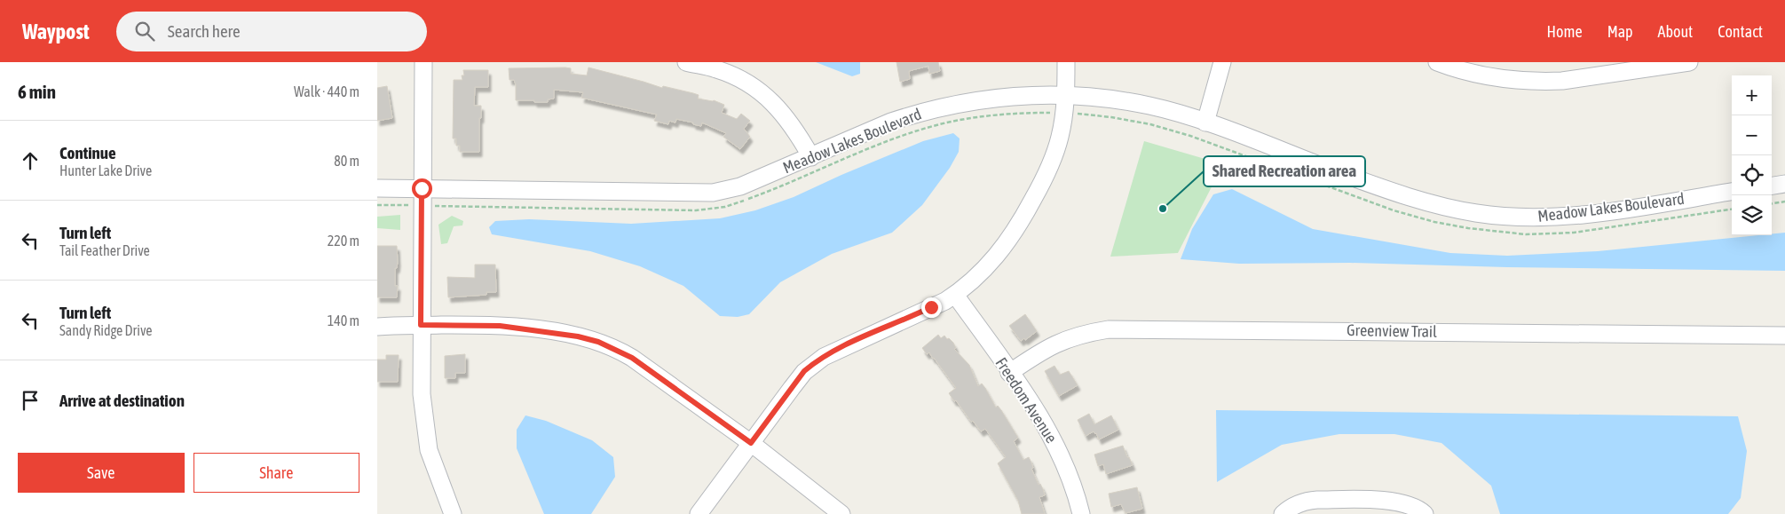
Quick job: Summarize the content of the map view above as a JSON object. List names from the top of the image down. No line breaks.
{"streets":{"street":["Meadow Lakes Boulevard","Greenview Trail","Freedom Avenue"]},"crossings":[["Greenview Trail","Freedom Avenue"]],"places":["Shared Recreation area"],"page":{"header":"Waypost","search":"Search here","nav":["Home","Map","About","Contact"],"heading":["6 min","Walk · 440 m"],"map_buttons":["+","−"],"list":[["Continue","Hunter Lake Drive","80 m"],["Turn left","Tail Feather Drive","220 m"],["Turn left","Sandy Ridge Drive","140 m"],"Arrive at destination"],"buttons":["Save","Share"]}}
